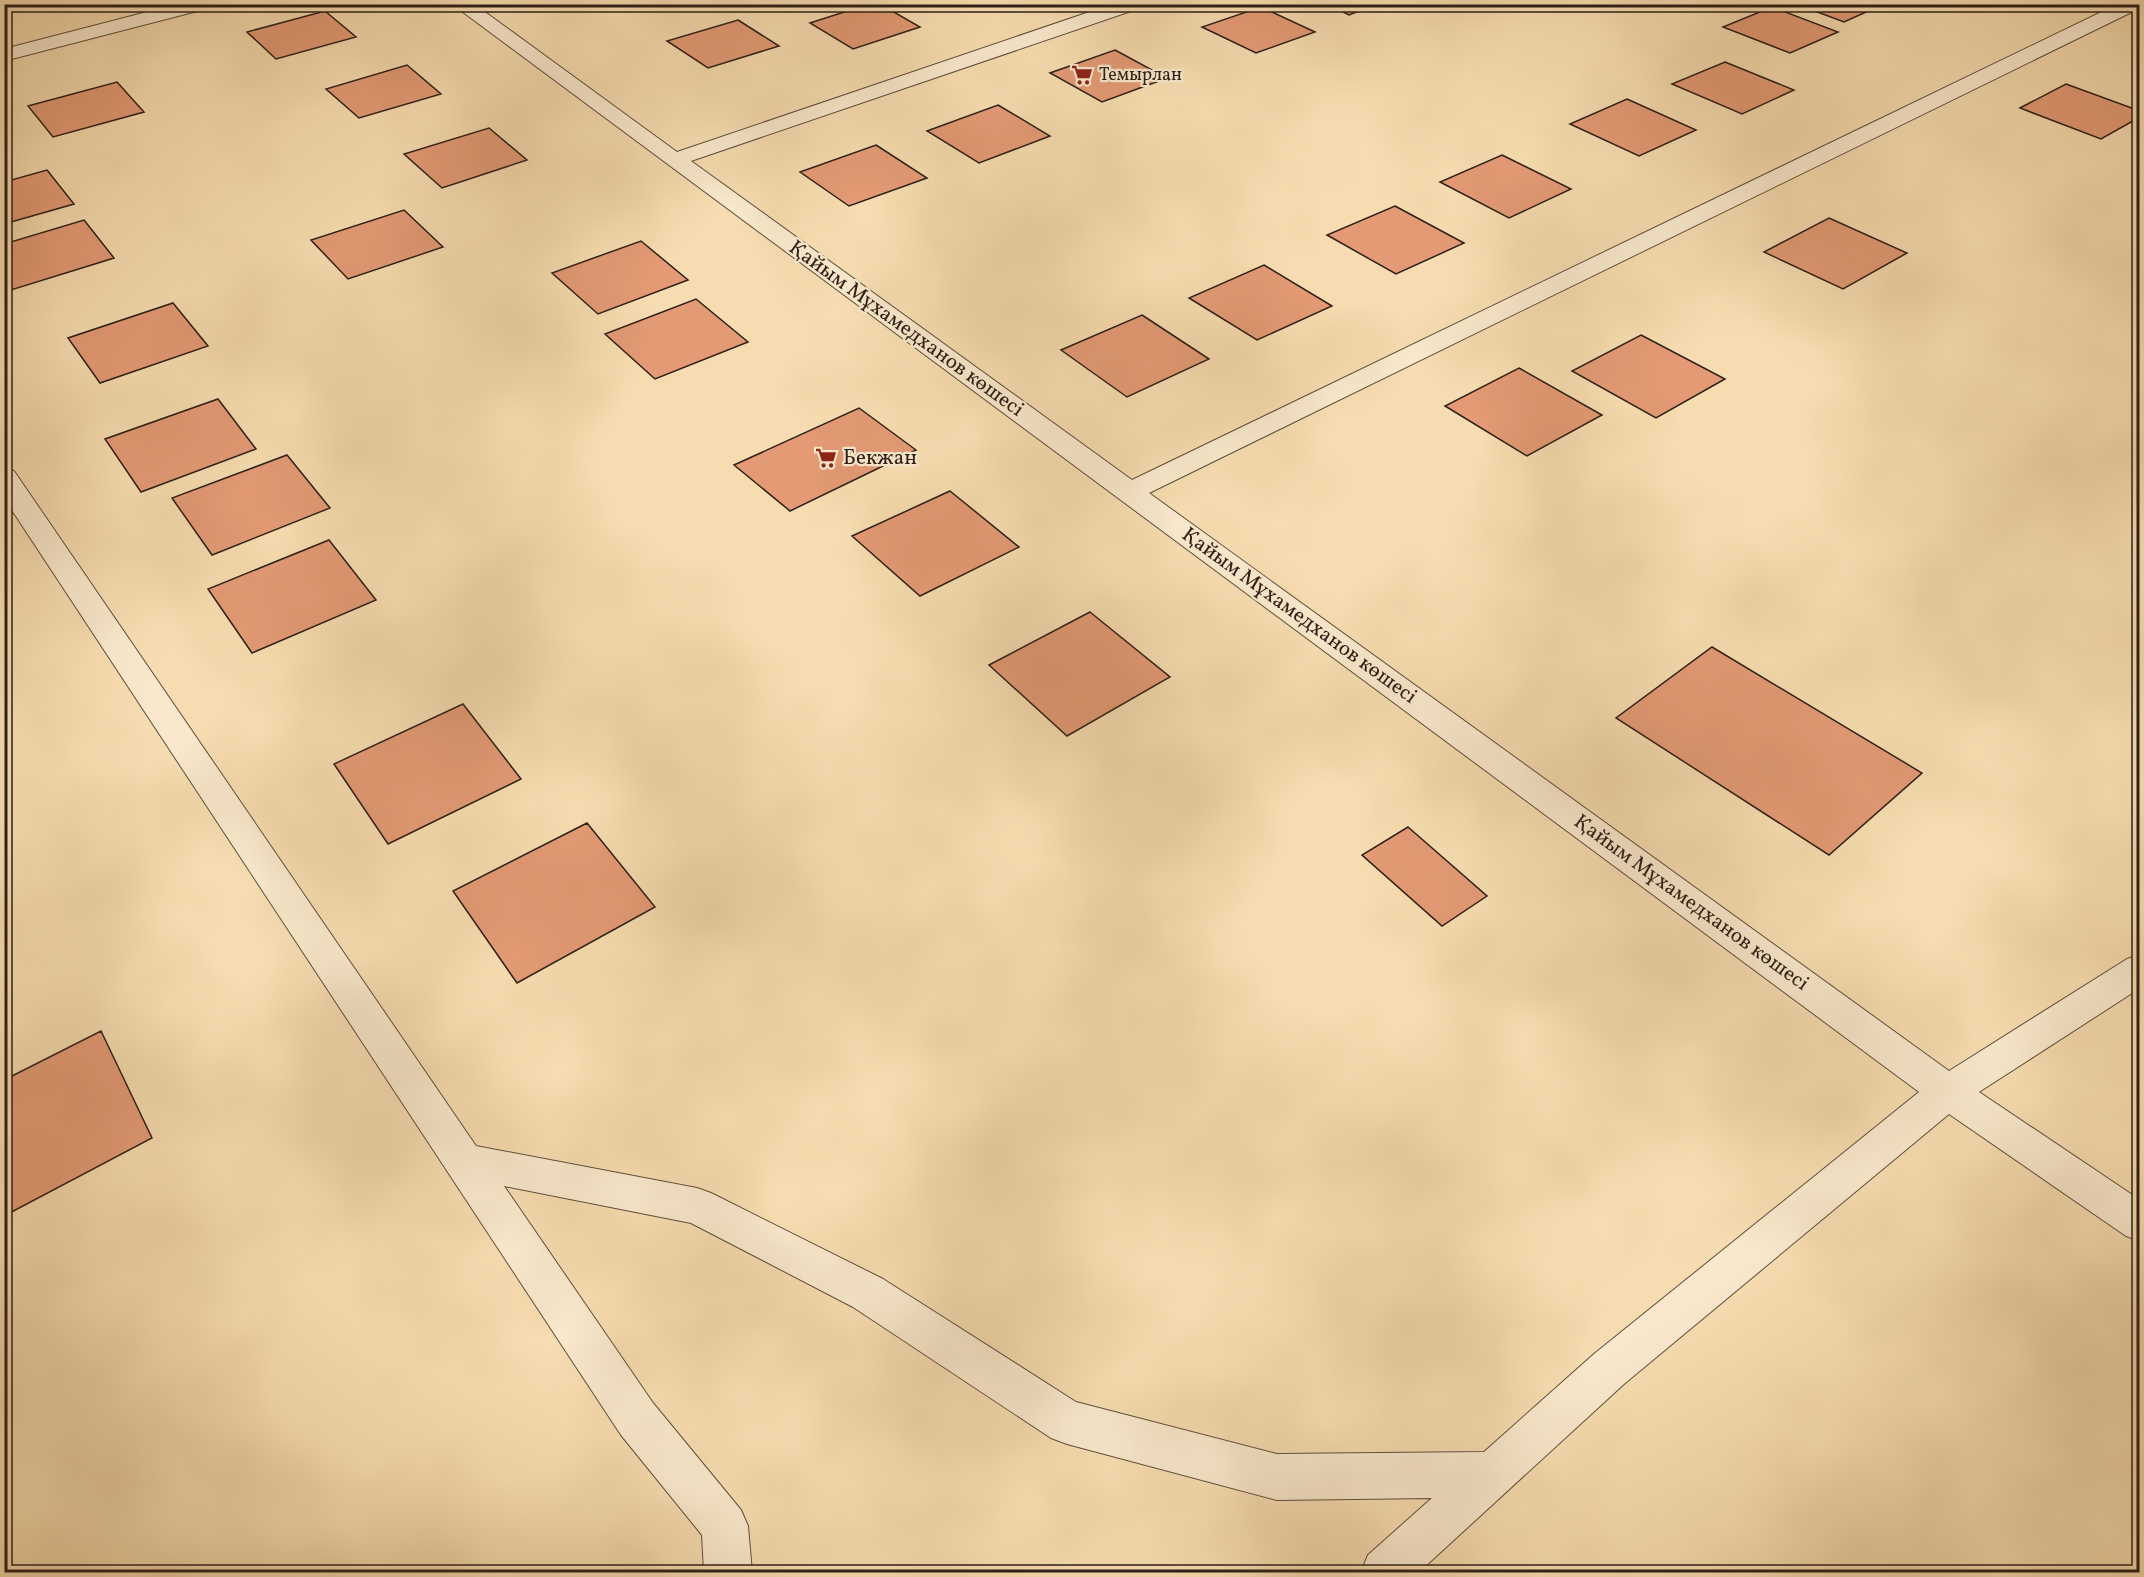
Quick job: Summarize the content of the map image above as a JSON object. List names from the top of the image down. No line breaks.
{"streets":{"street":["Қайым Мұхамедханов көшесі"]},"places":{"supermarket":["Темырлан","Бекжан"]}}
